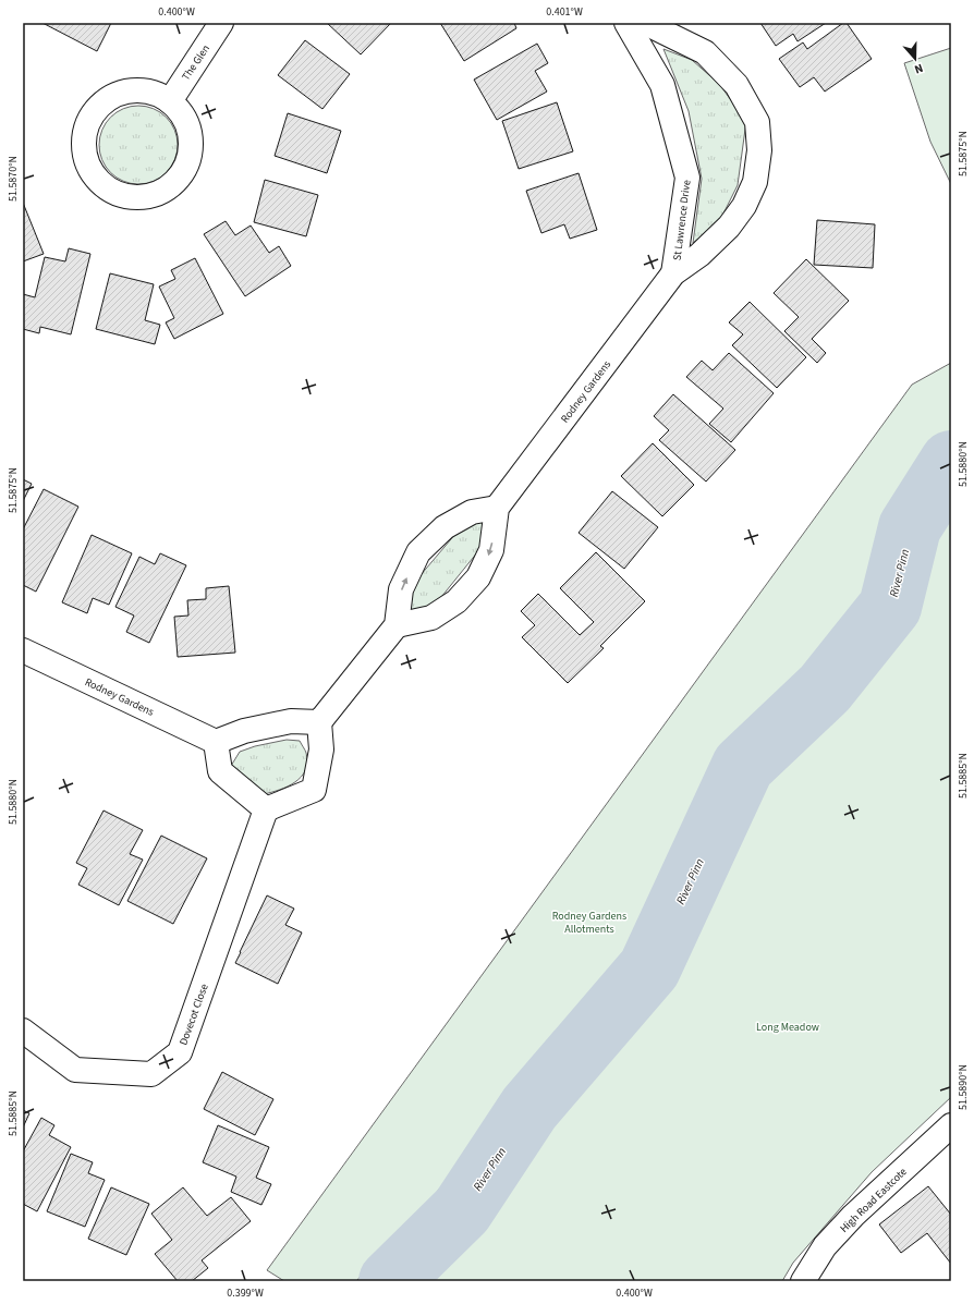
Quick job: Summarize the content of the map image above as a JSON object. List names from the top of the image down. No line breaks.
{"streets":{"street":["The Glen","St Lawrence Drive","Rodney Gardens","Dovecot Close","High Road Eastcote"]},"crossings":[["St Lawrence Drive","Rodney Gardens"]],"water":["River Pinn"],"parks":["Rodney Gardens Allotments","Long Meadow"],"north":"bottom","coordinates":["0.400°W","0.401°W","51.5875°N","51.5870°N","51.5880°N","51.5885°N","51.5890°N","0.399°W"]}
